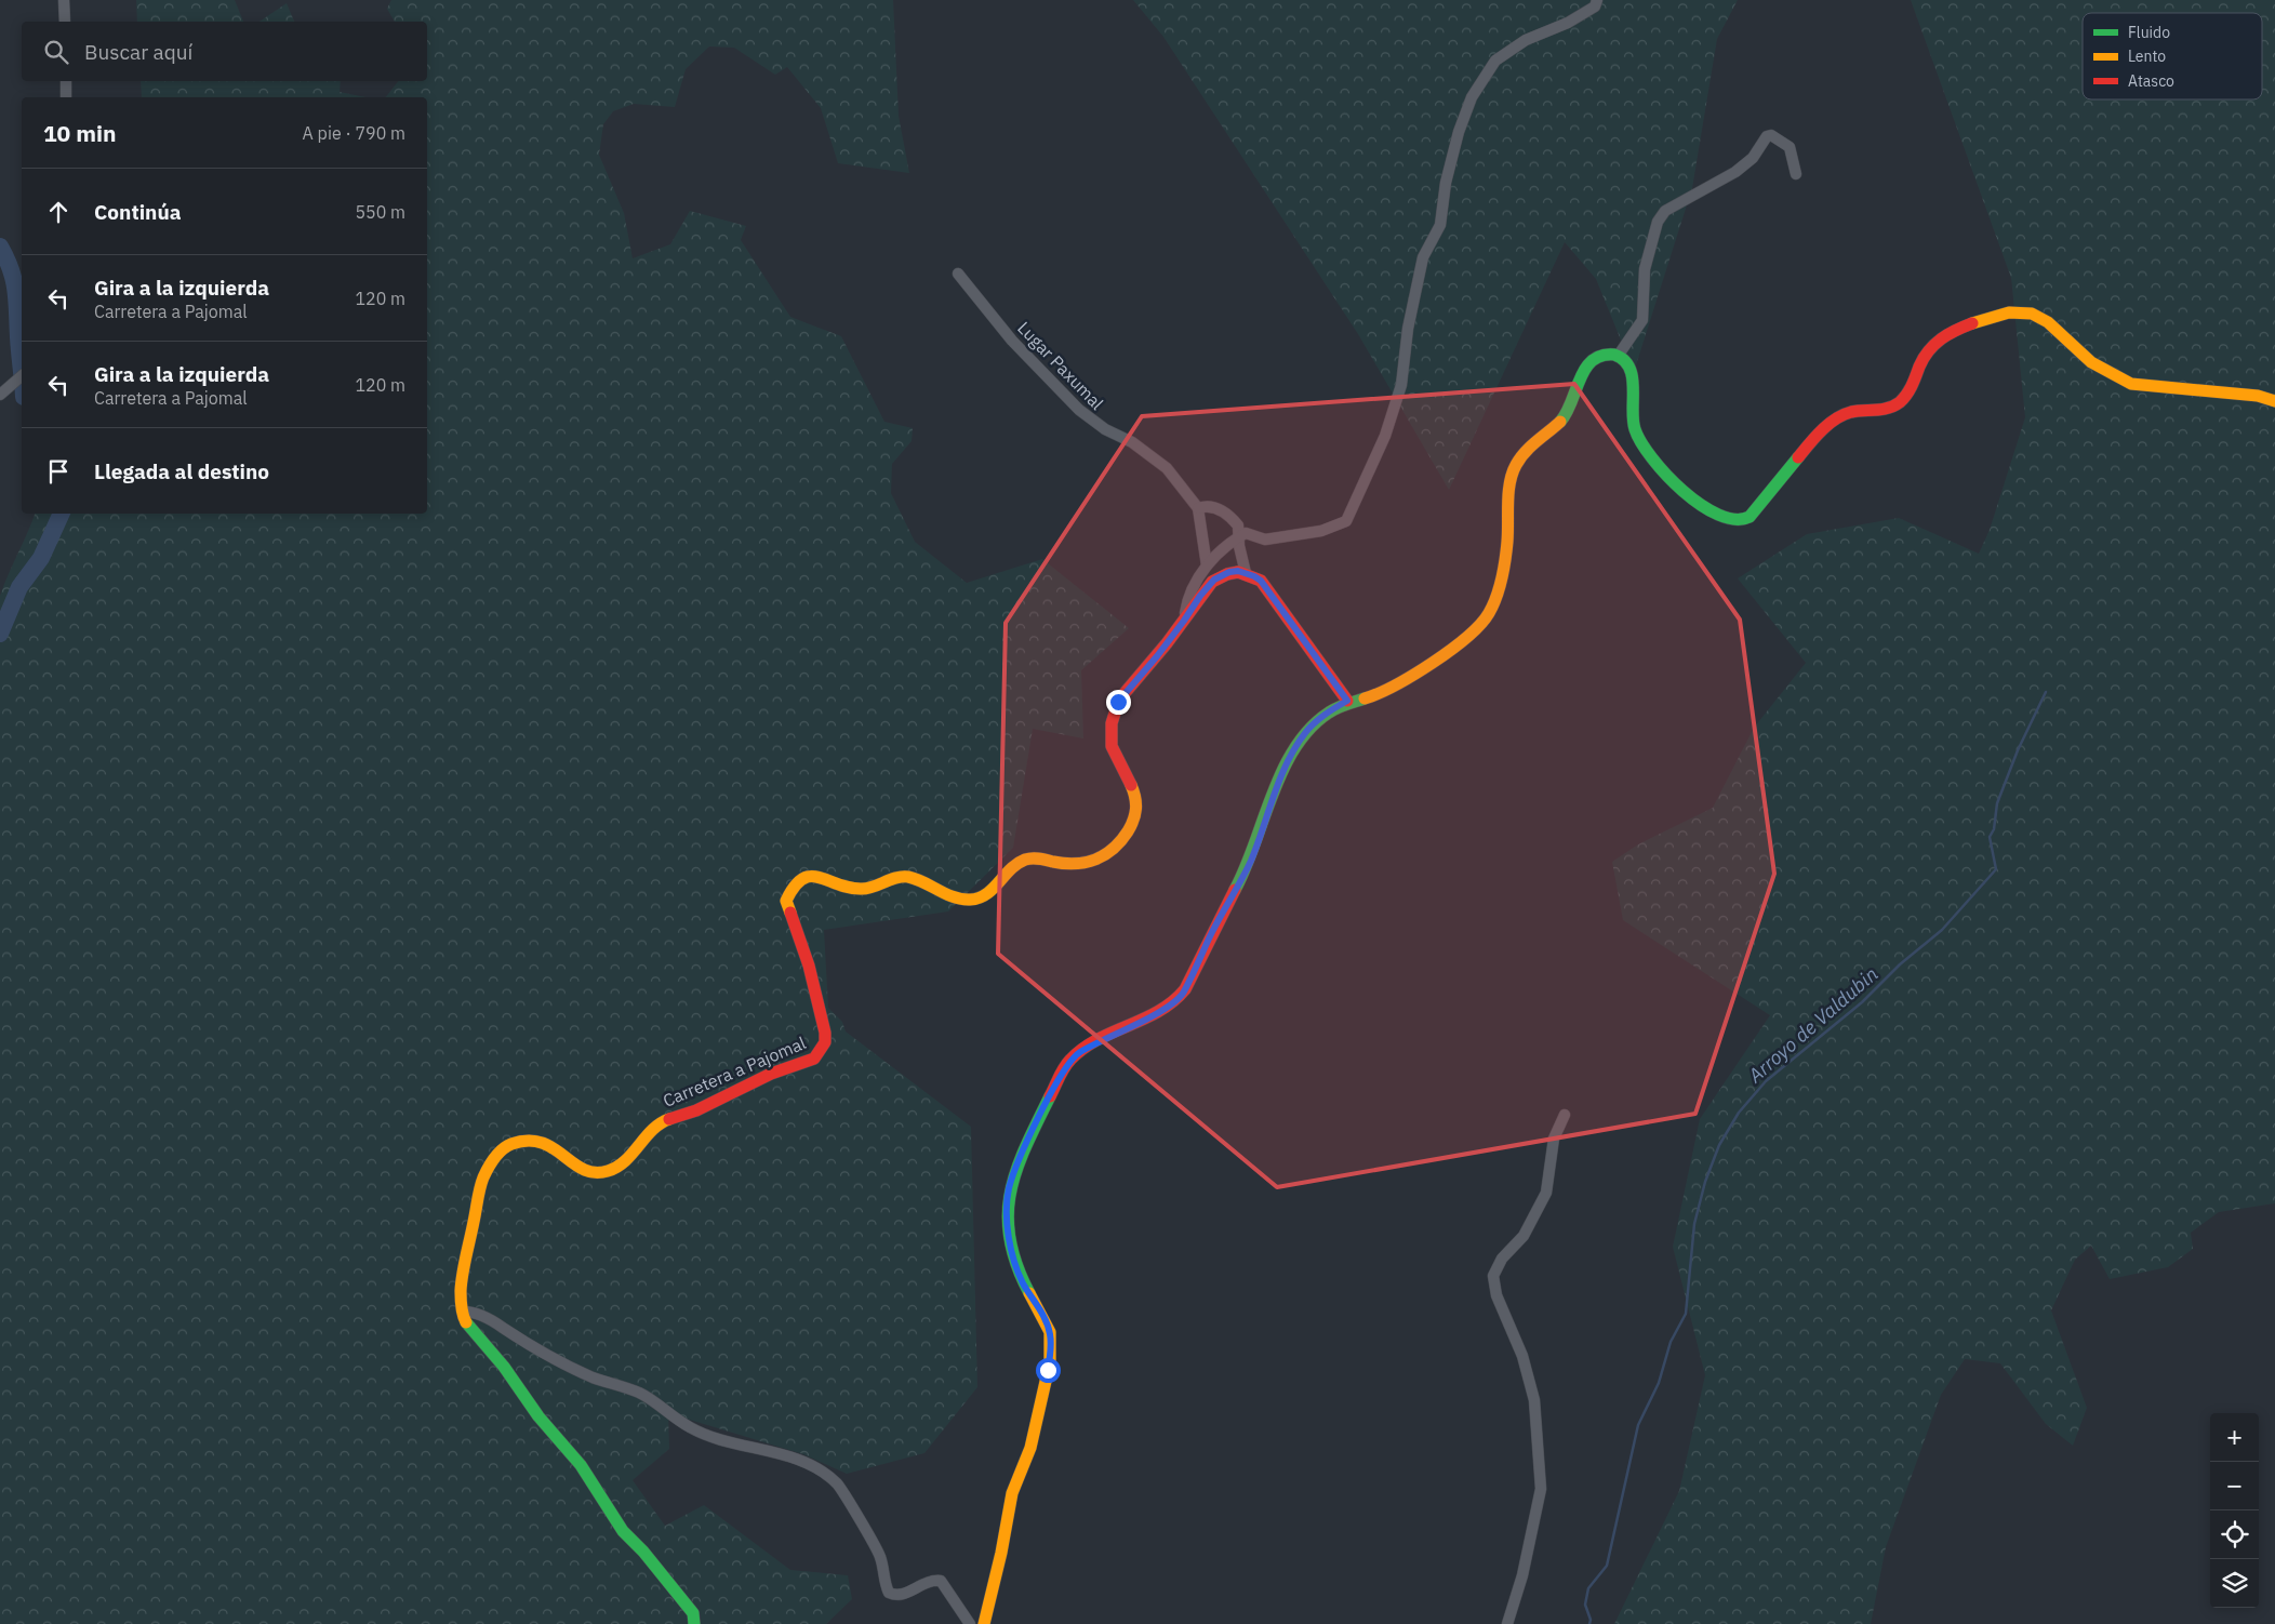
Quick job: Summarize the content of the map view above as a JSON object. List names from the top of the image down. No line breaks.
{"streets":{"street":["Lugar Paxumal","Carretera a Pajomal"]},"water":["Arroyo de Valdubin"],"legend":["Fluido","Lento","Atasco"],"page":{"search":"Buscar aquí","heading":["10 min","A pie · 790 m"],"list":[["Continúa","550 m"],["Gira a la izquierda","Carretera a Pajomal","120 m"],["Gira a la izquierda","Carretera a Pajomal","120 m"],"Llegada al destino"],"map_buttons":["+","−"]}}
